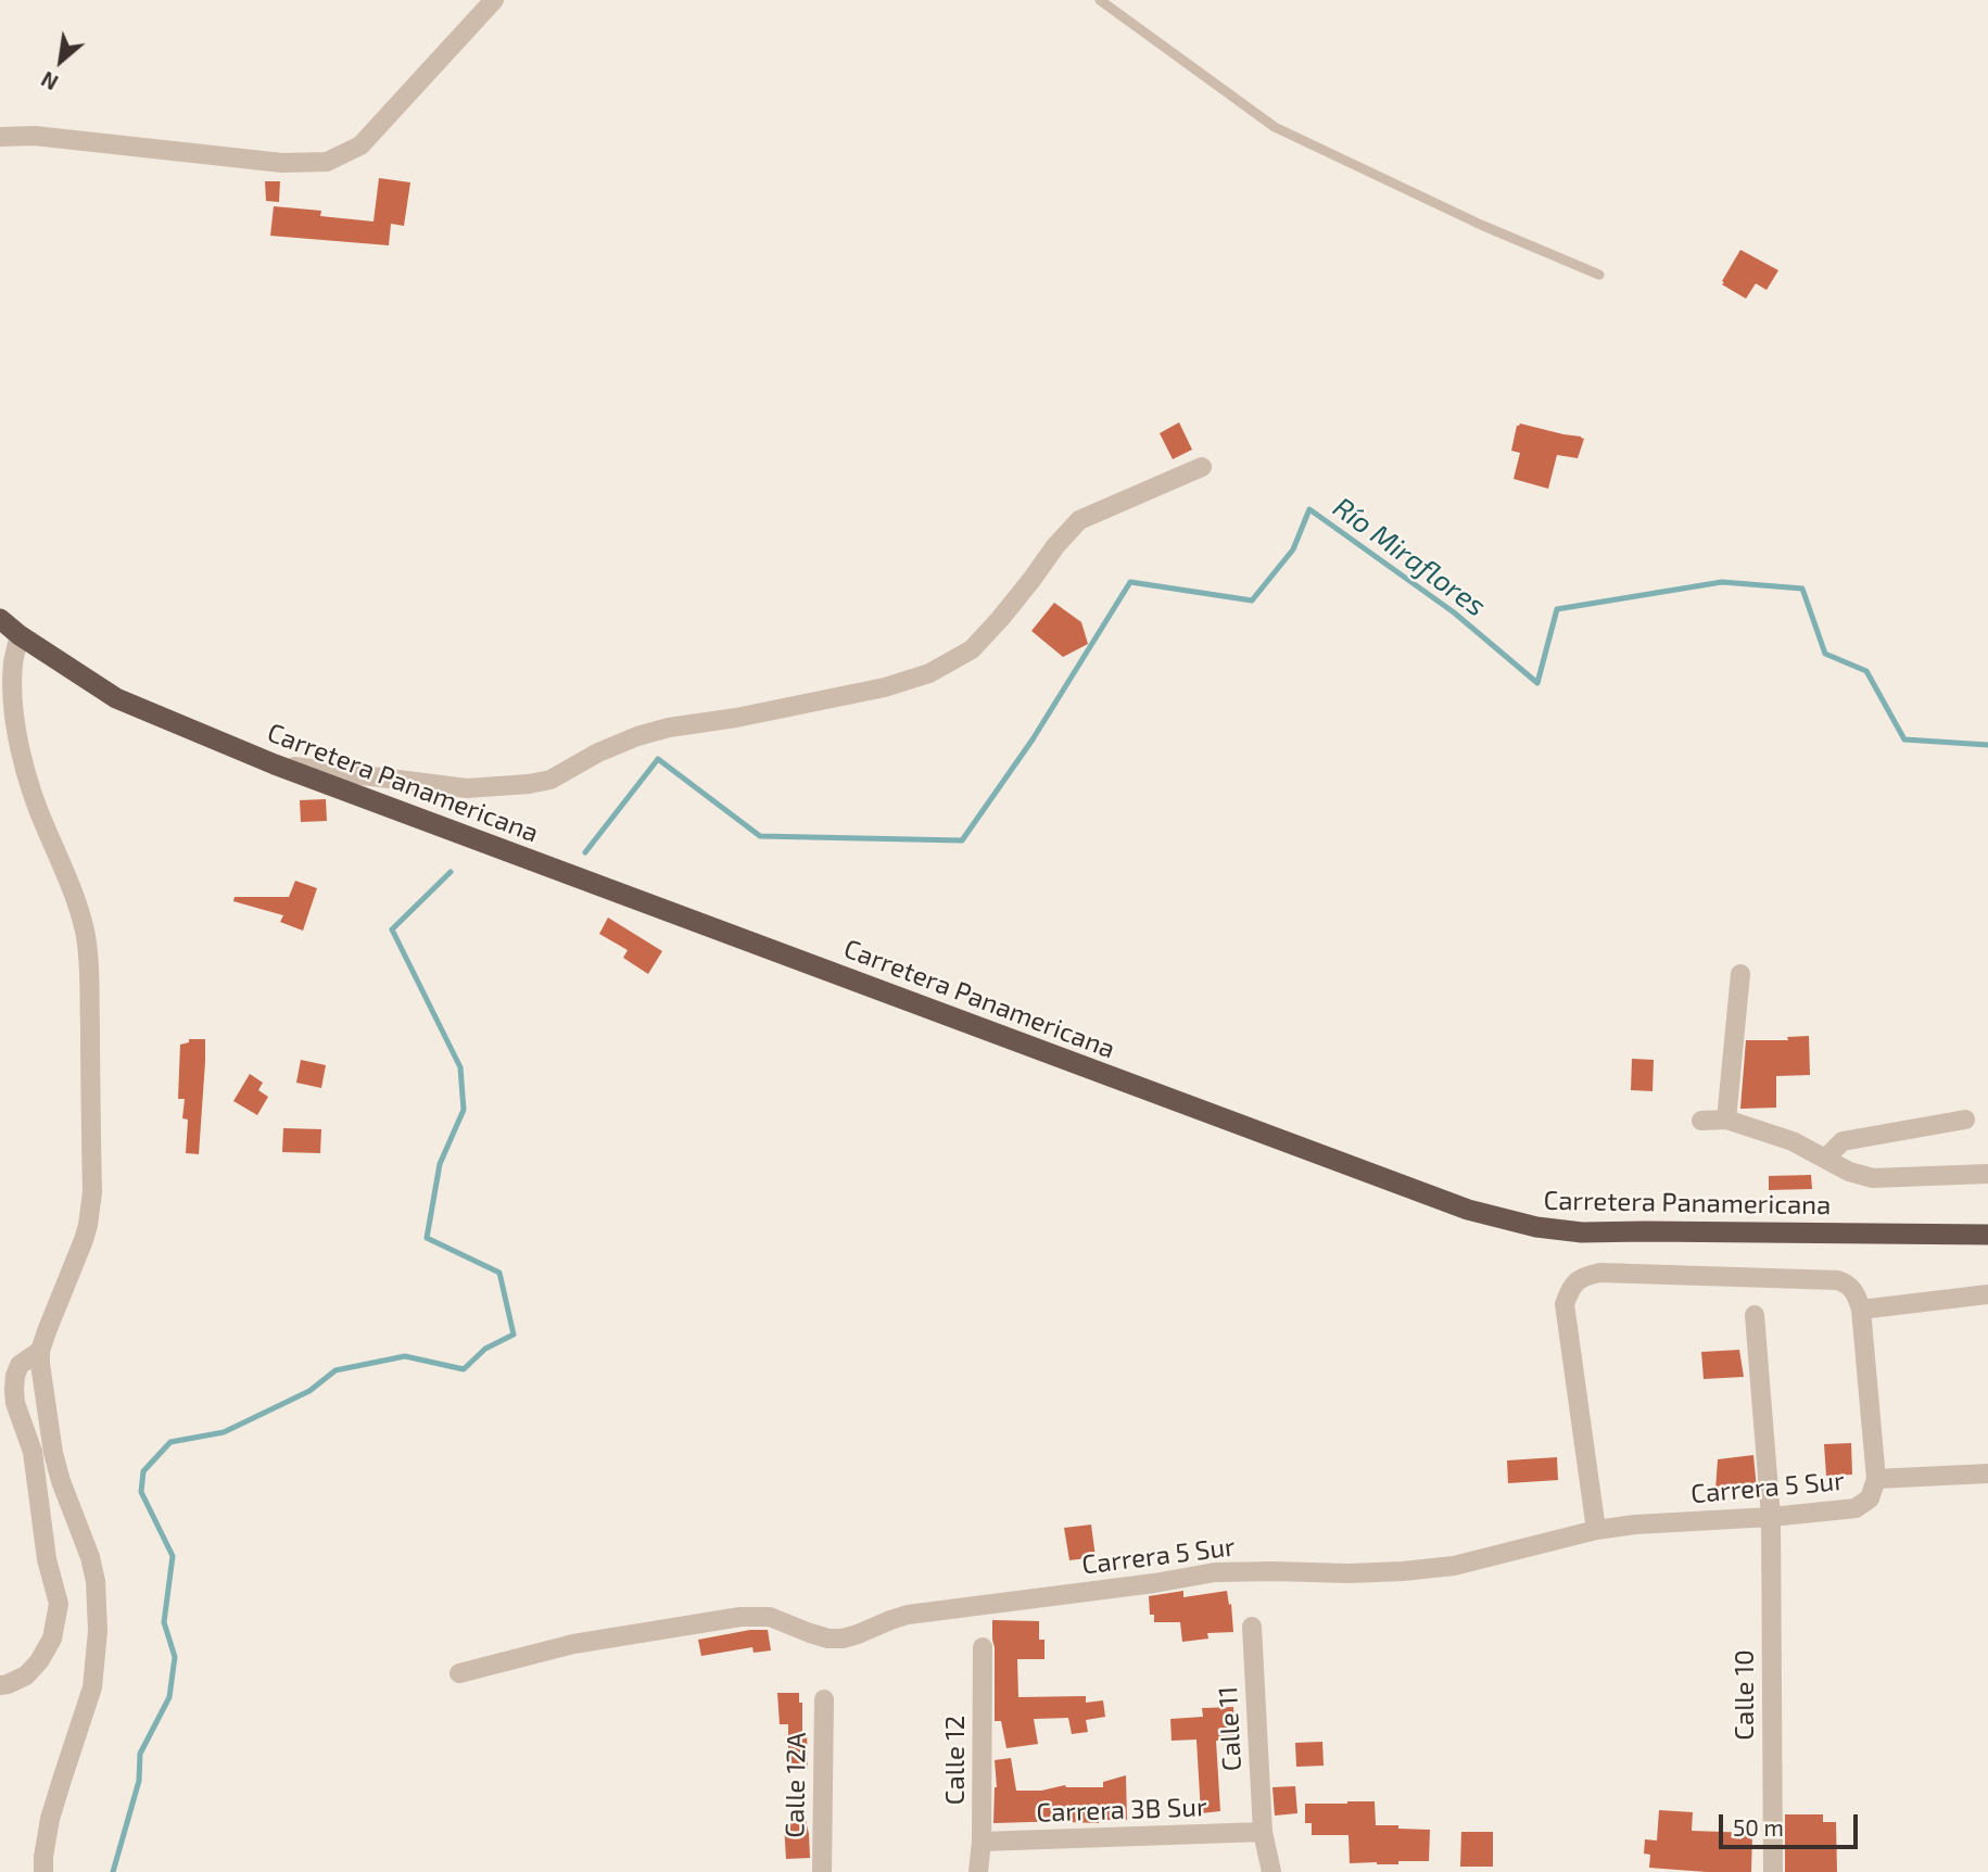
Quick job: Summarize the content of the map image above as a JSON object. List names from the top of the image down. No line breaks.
{"streets":{"highway":["Carretera Panamericana"],"street":["Carrera 5 Sur","Calle 10","Calle 11","Calle 12","Calle 12A","Carrera 3B Sur"]},"crossings":[["Carrera 5 Sur","Calle 10"],["Calle 11","Carrera 3B Sur"],["Calle 12","Carrera 3B Sur"]],"water":["Río Miraflores"],"scale_bar":"50 m","north":"bottom left"}
